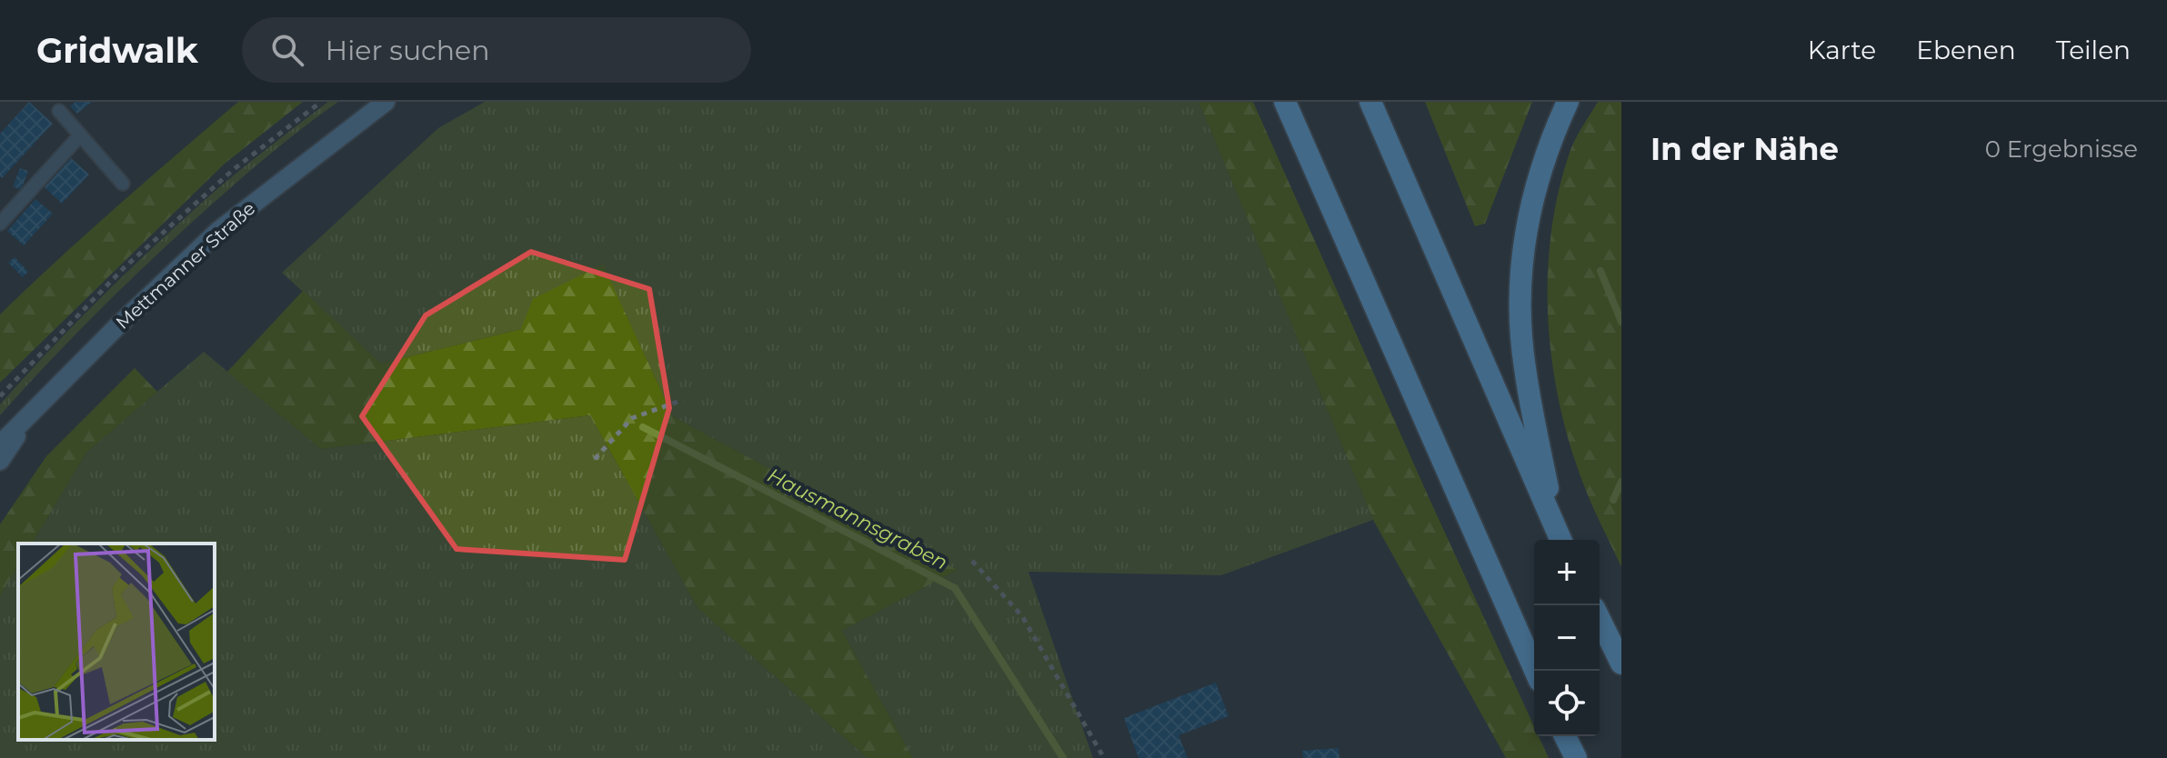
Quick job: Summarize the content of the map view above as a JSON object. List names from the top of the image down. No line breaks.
{"streets":{"main road":["Mettmanner Straße"]},"water":["Hausmannsgraben"],"page":{"header":"Gridwalk","search":"Hier suchen","nav":["Karte","Ebenen","Teilen"],"heading":["In der Nähe","0 Ergebnisse"],"map_buttons":["+","−"]}}
